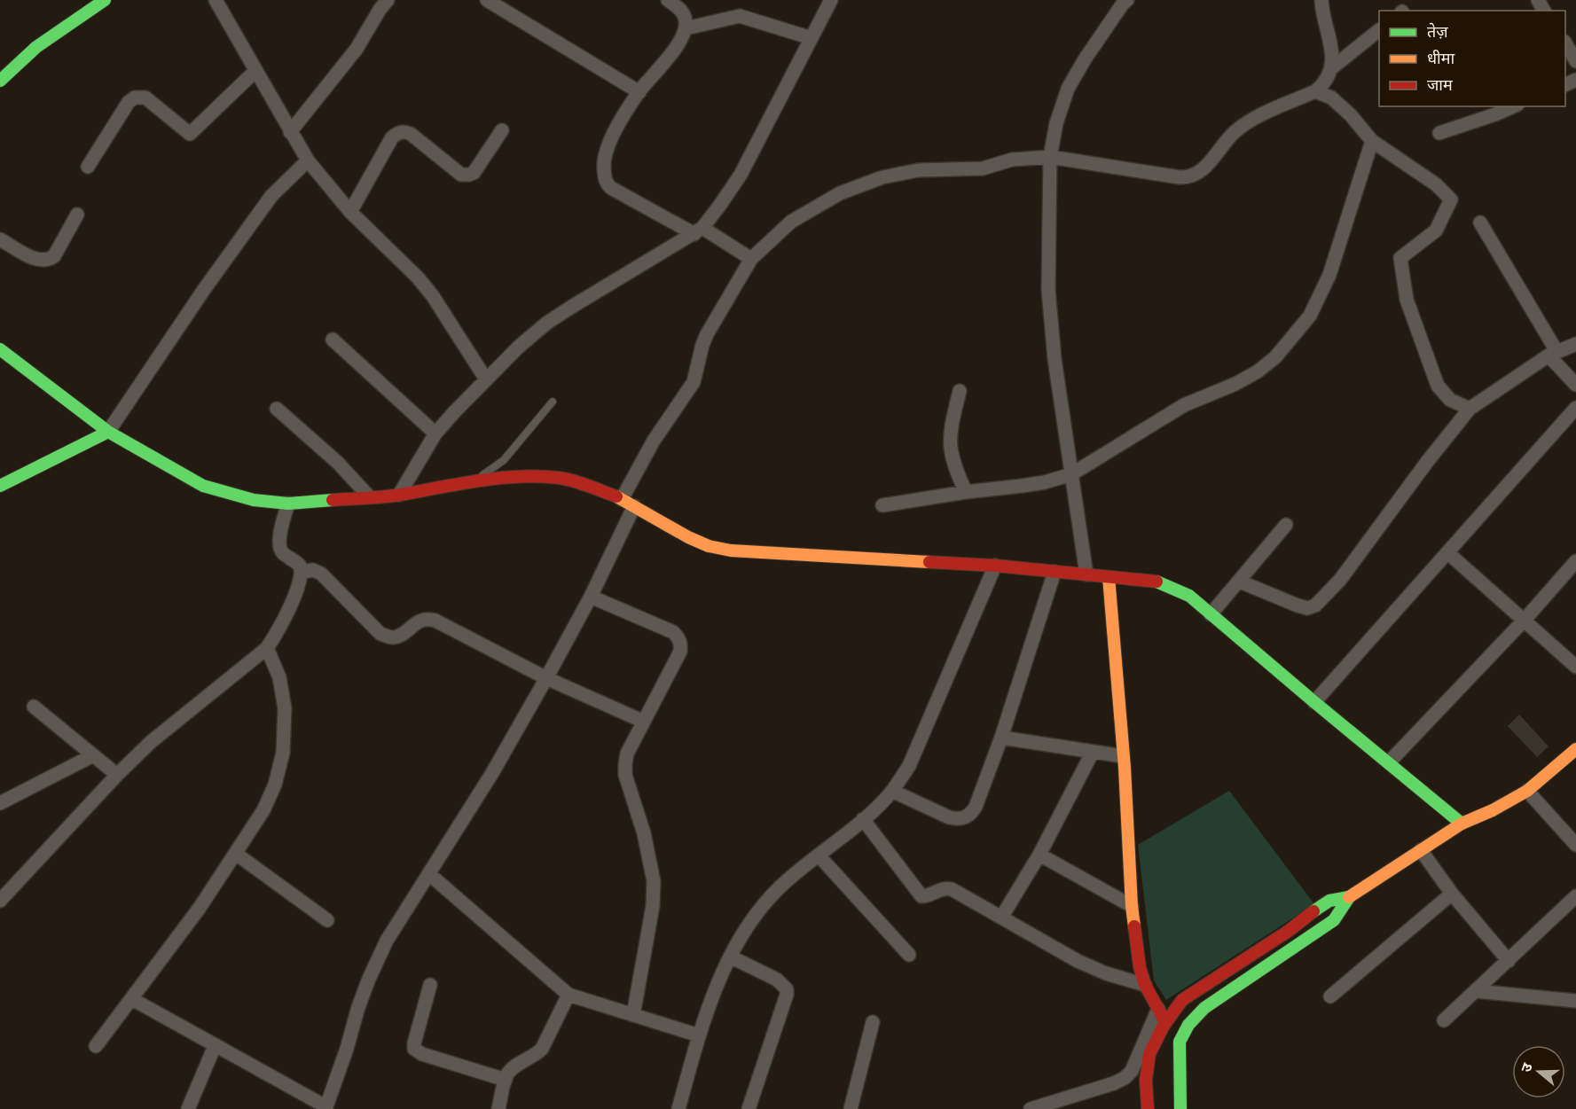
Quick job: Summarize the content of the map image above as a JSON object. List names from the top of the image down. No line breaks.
{"legend":["तेज़","धीमा","जाम"],"north":"left"}
